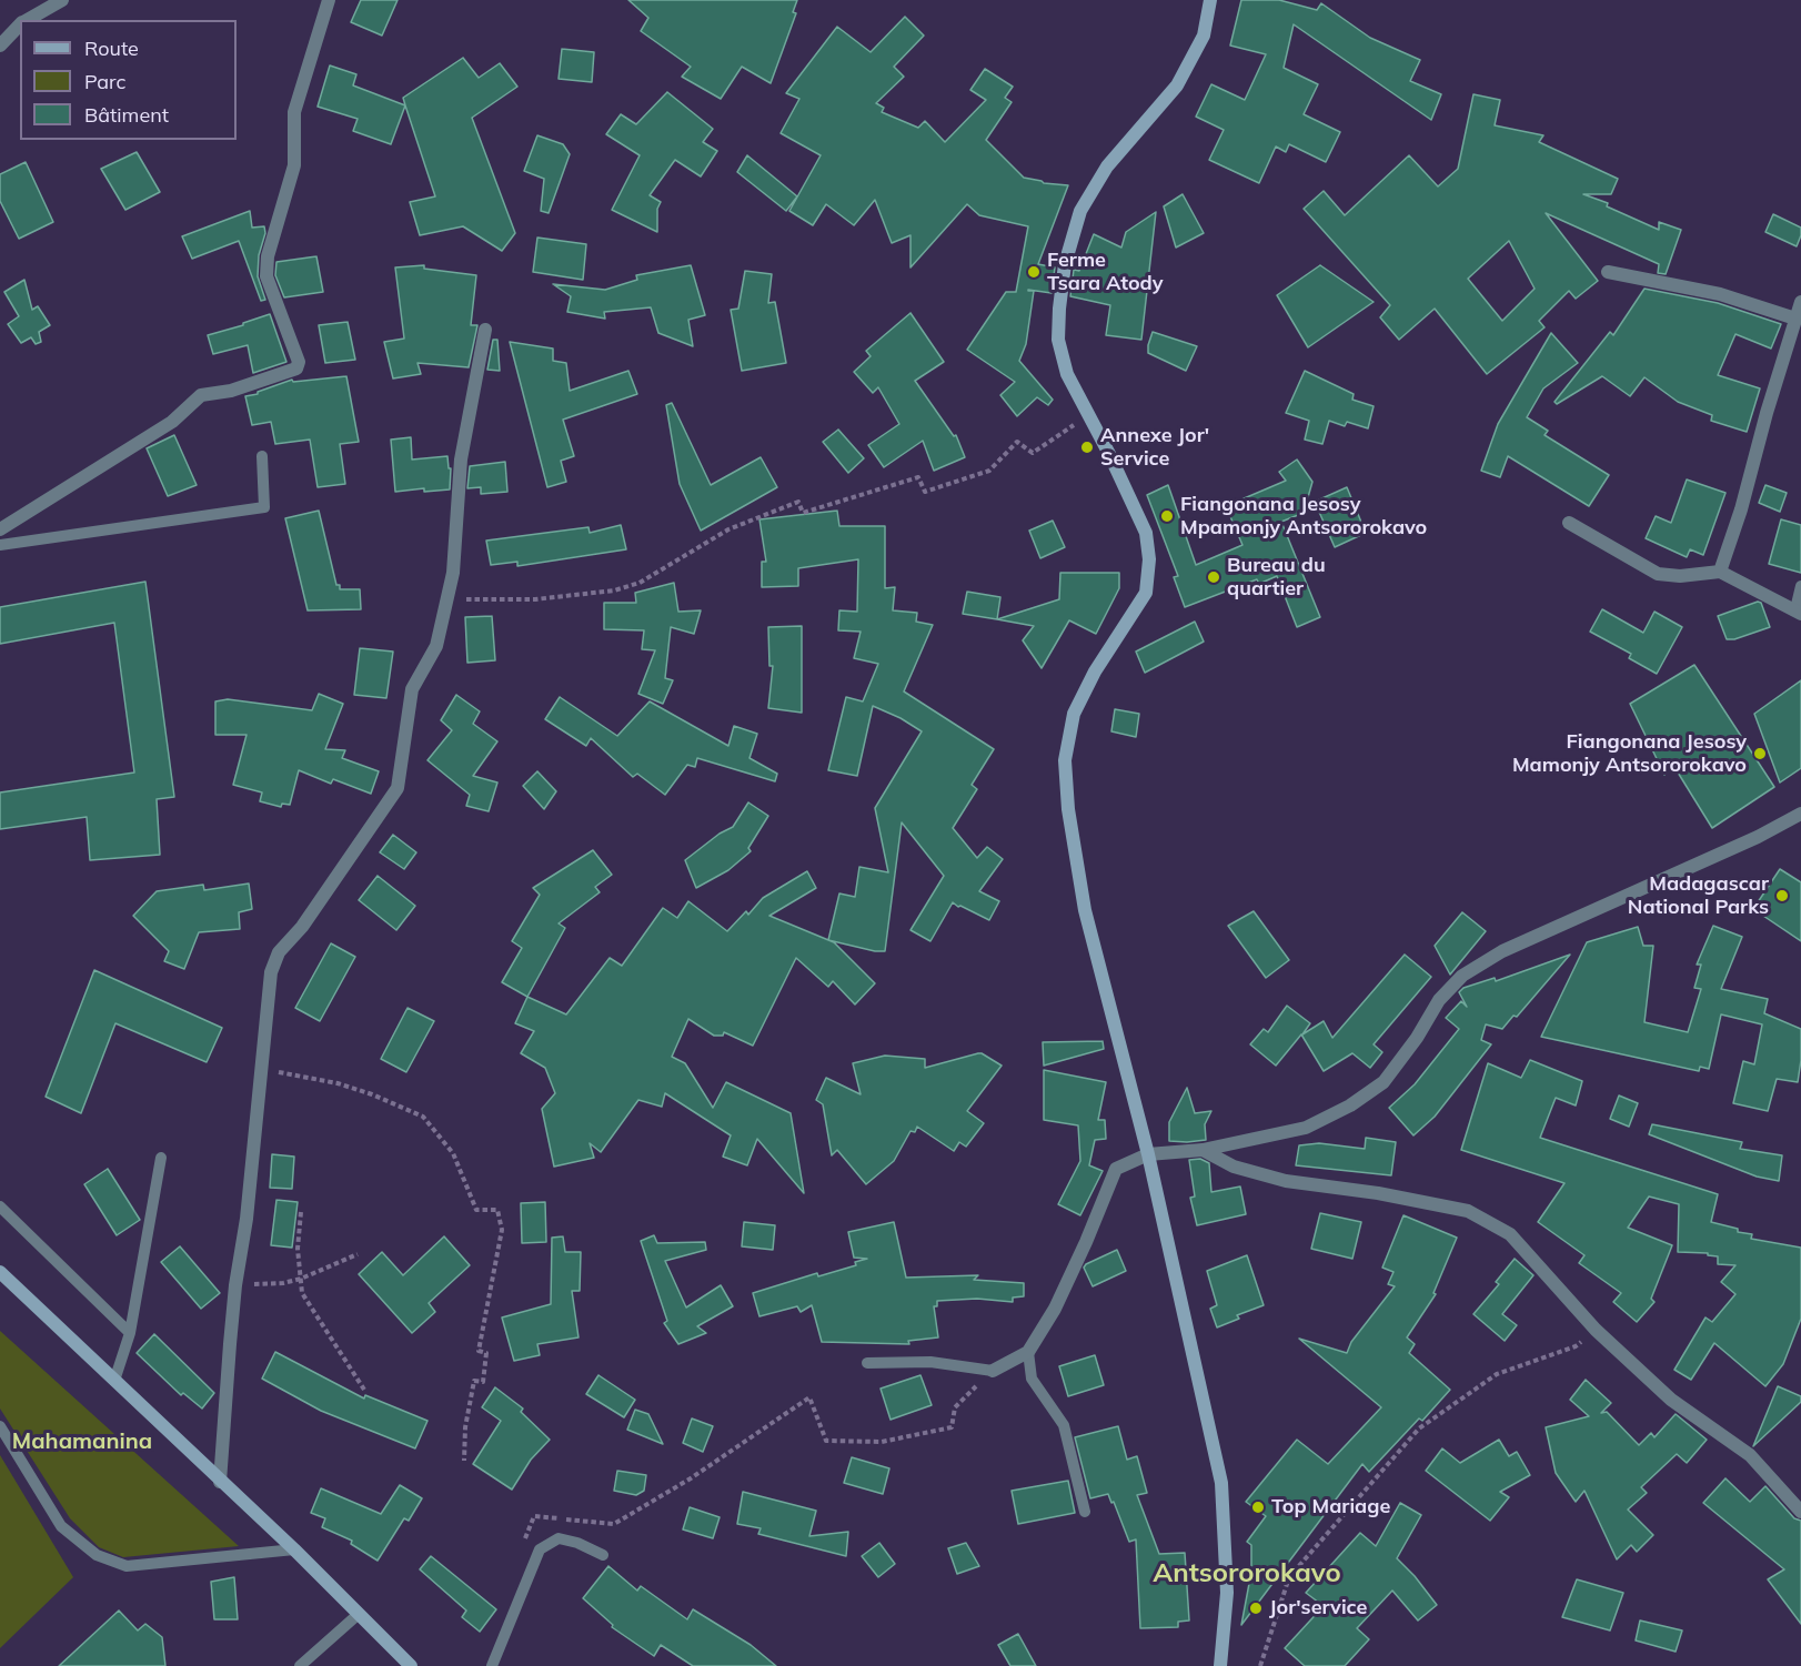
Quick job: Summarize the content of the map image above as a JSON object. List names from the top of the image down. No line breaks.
{"districts":["Mahamanina","Antsororokavo"],"places":["Ferme Tsara Atody","Annexe Jor' Service","Fiangonana Jesosy Mpamonjy Antsororokavo","Bureau du quartier","Fiangonana Jesosy Mamonjy Antsororokavo","Madagascar National Parks","Top Mariage","Jor'service"],"legend":["Route","Parc","Bâtiment"]}
